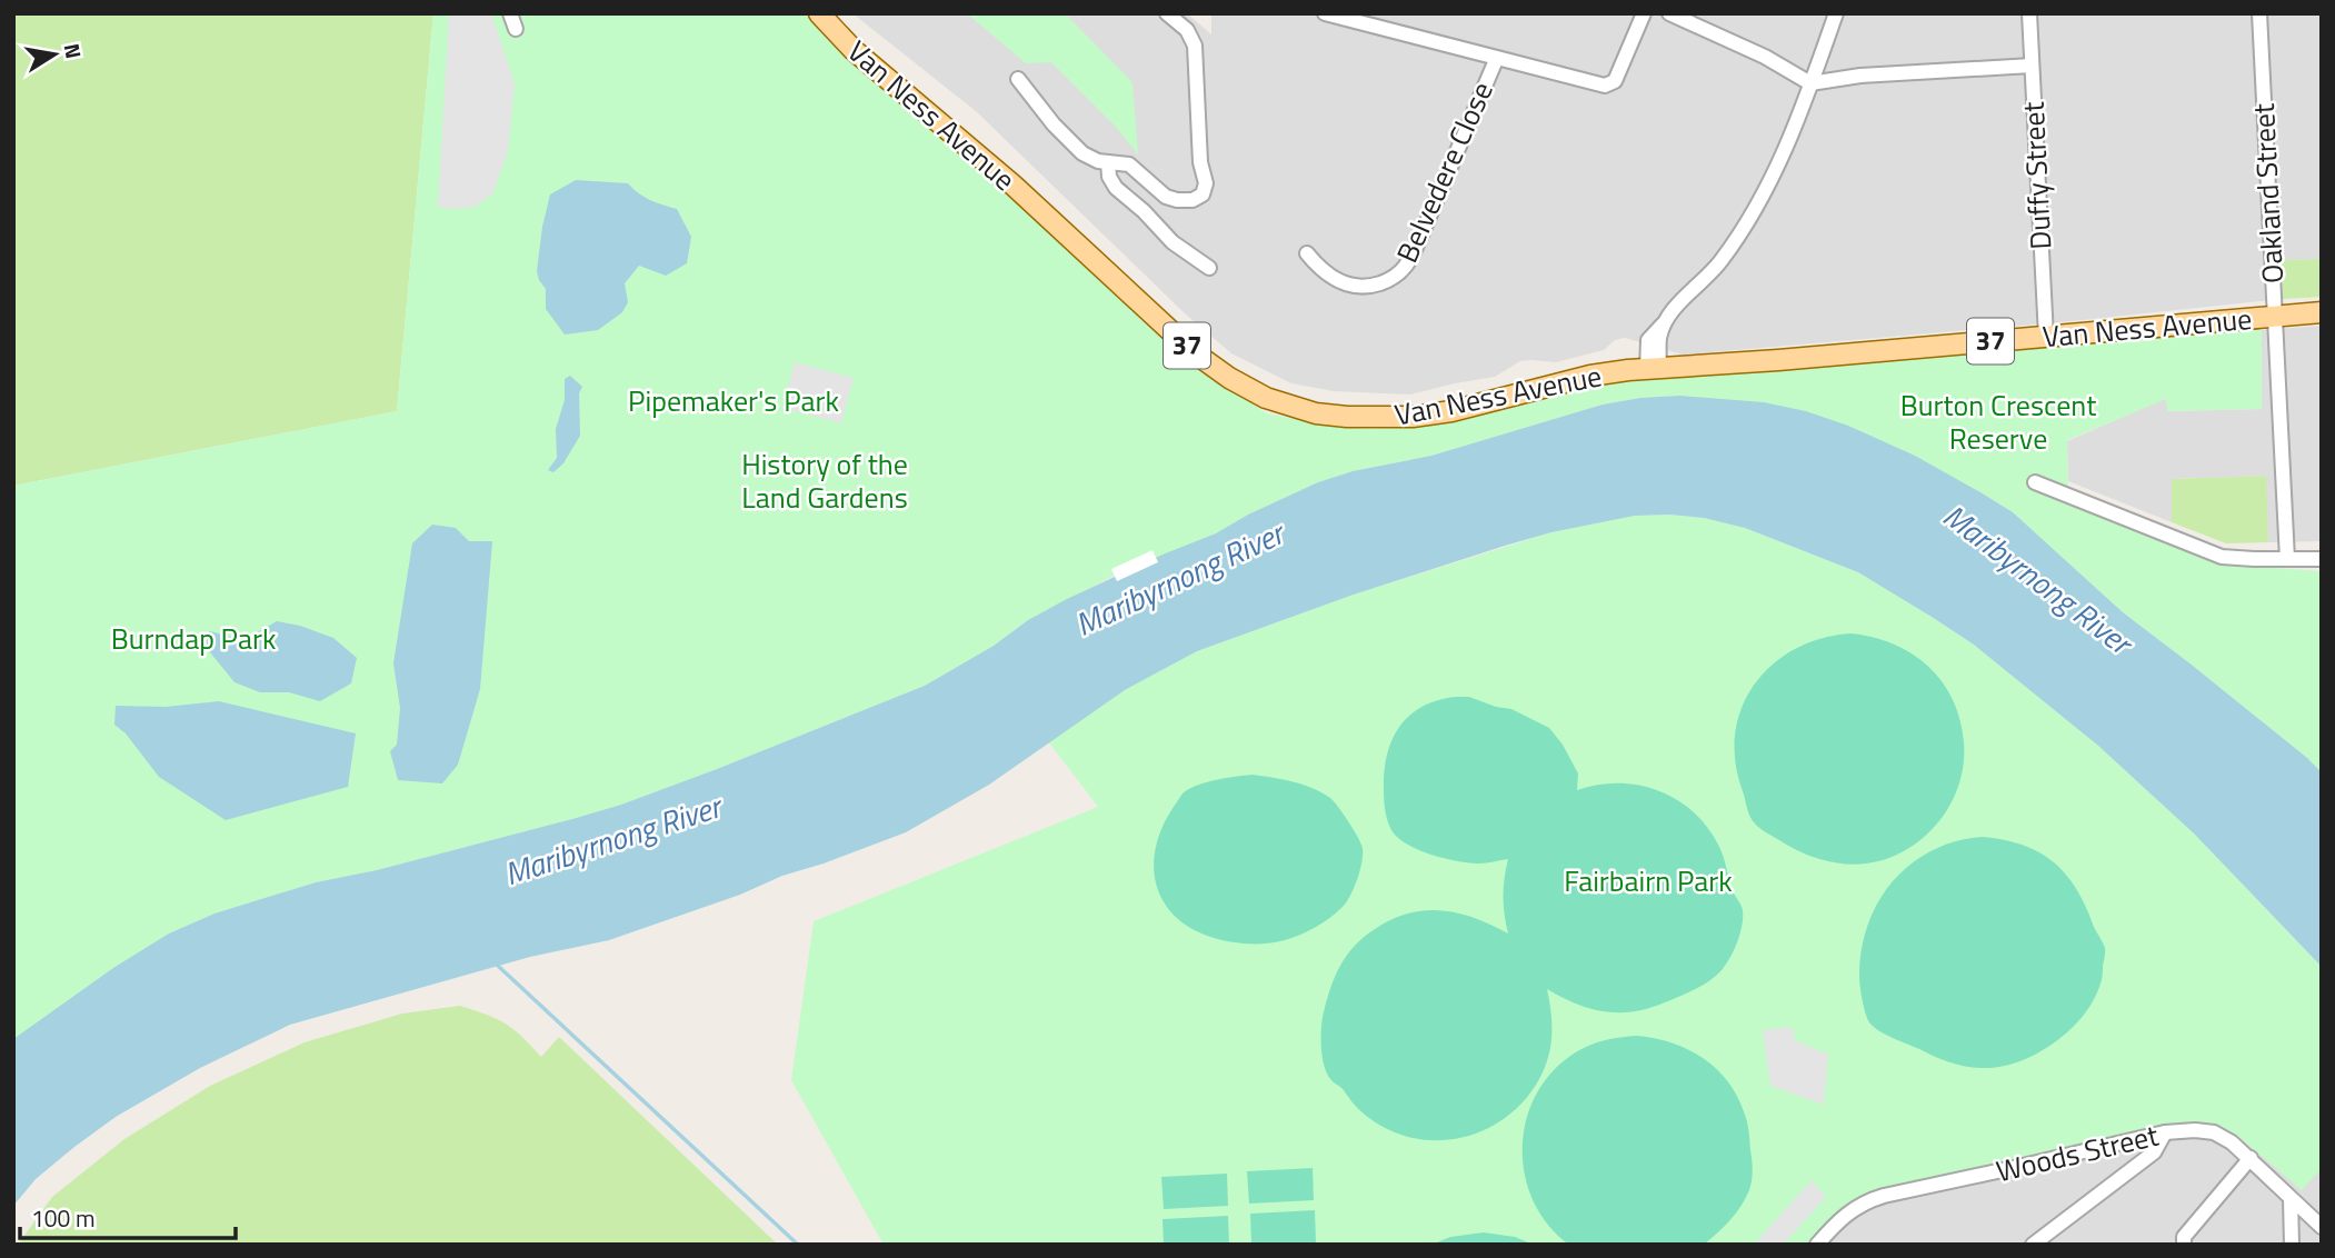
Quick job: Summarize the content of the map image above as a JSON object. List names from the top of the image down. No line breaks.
{"streets":{"main road":["Van Ness Avenue","37"],"street":["Belvedere Close","Duffy Street","Oakland Street","Woods Street"]},"crossings":[["Van Ness Avenue","Duffy Street"],["Van Ness Avenue","Oakland Street"]],"water":["Maribyrnong River"],"parks":["Pipemaker's Park","Burton Crescent Reserve","History of the Land Gardens","Burndap Park","Fairbairn Park"],"scale_bar":"100 m","north":"right"}
